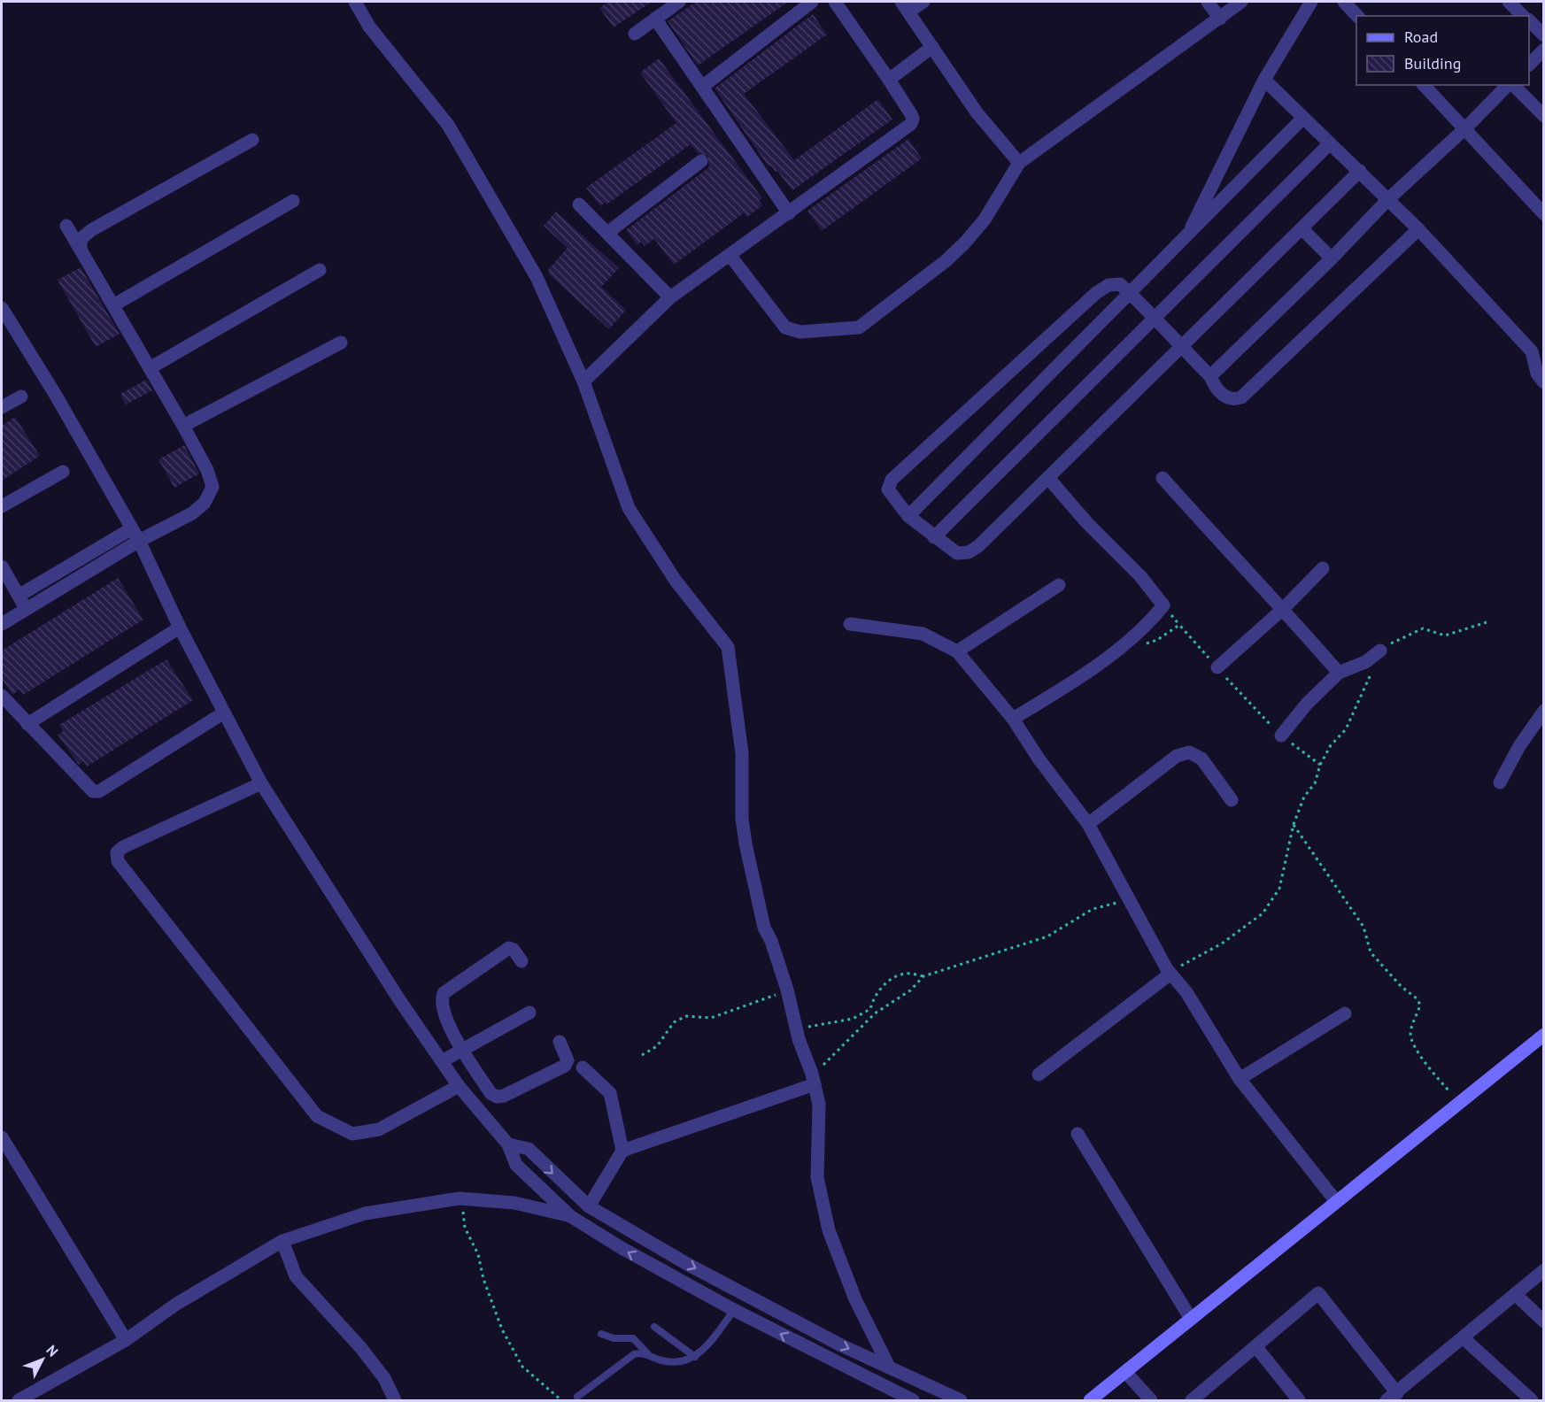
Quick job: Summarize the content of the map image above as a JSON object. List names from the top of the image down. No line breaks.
{"legend":["Road","Building"],"north":"top right"}
